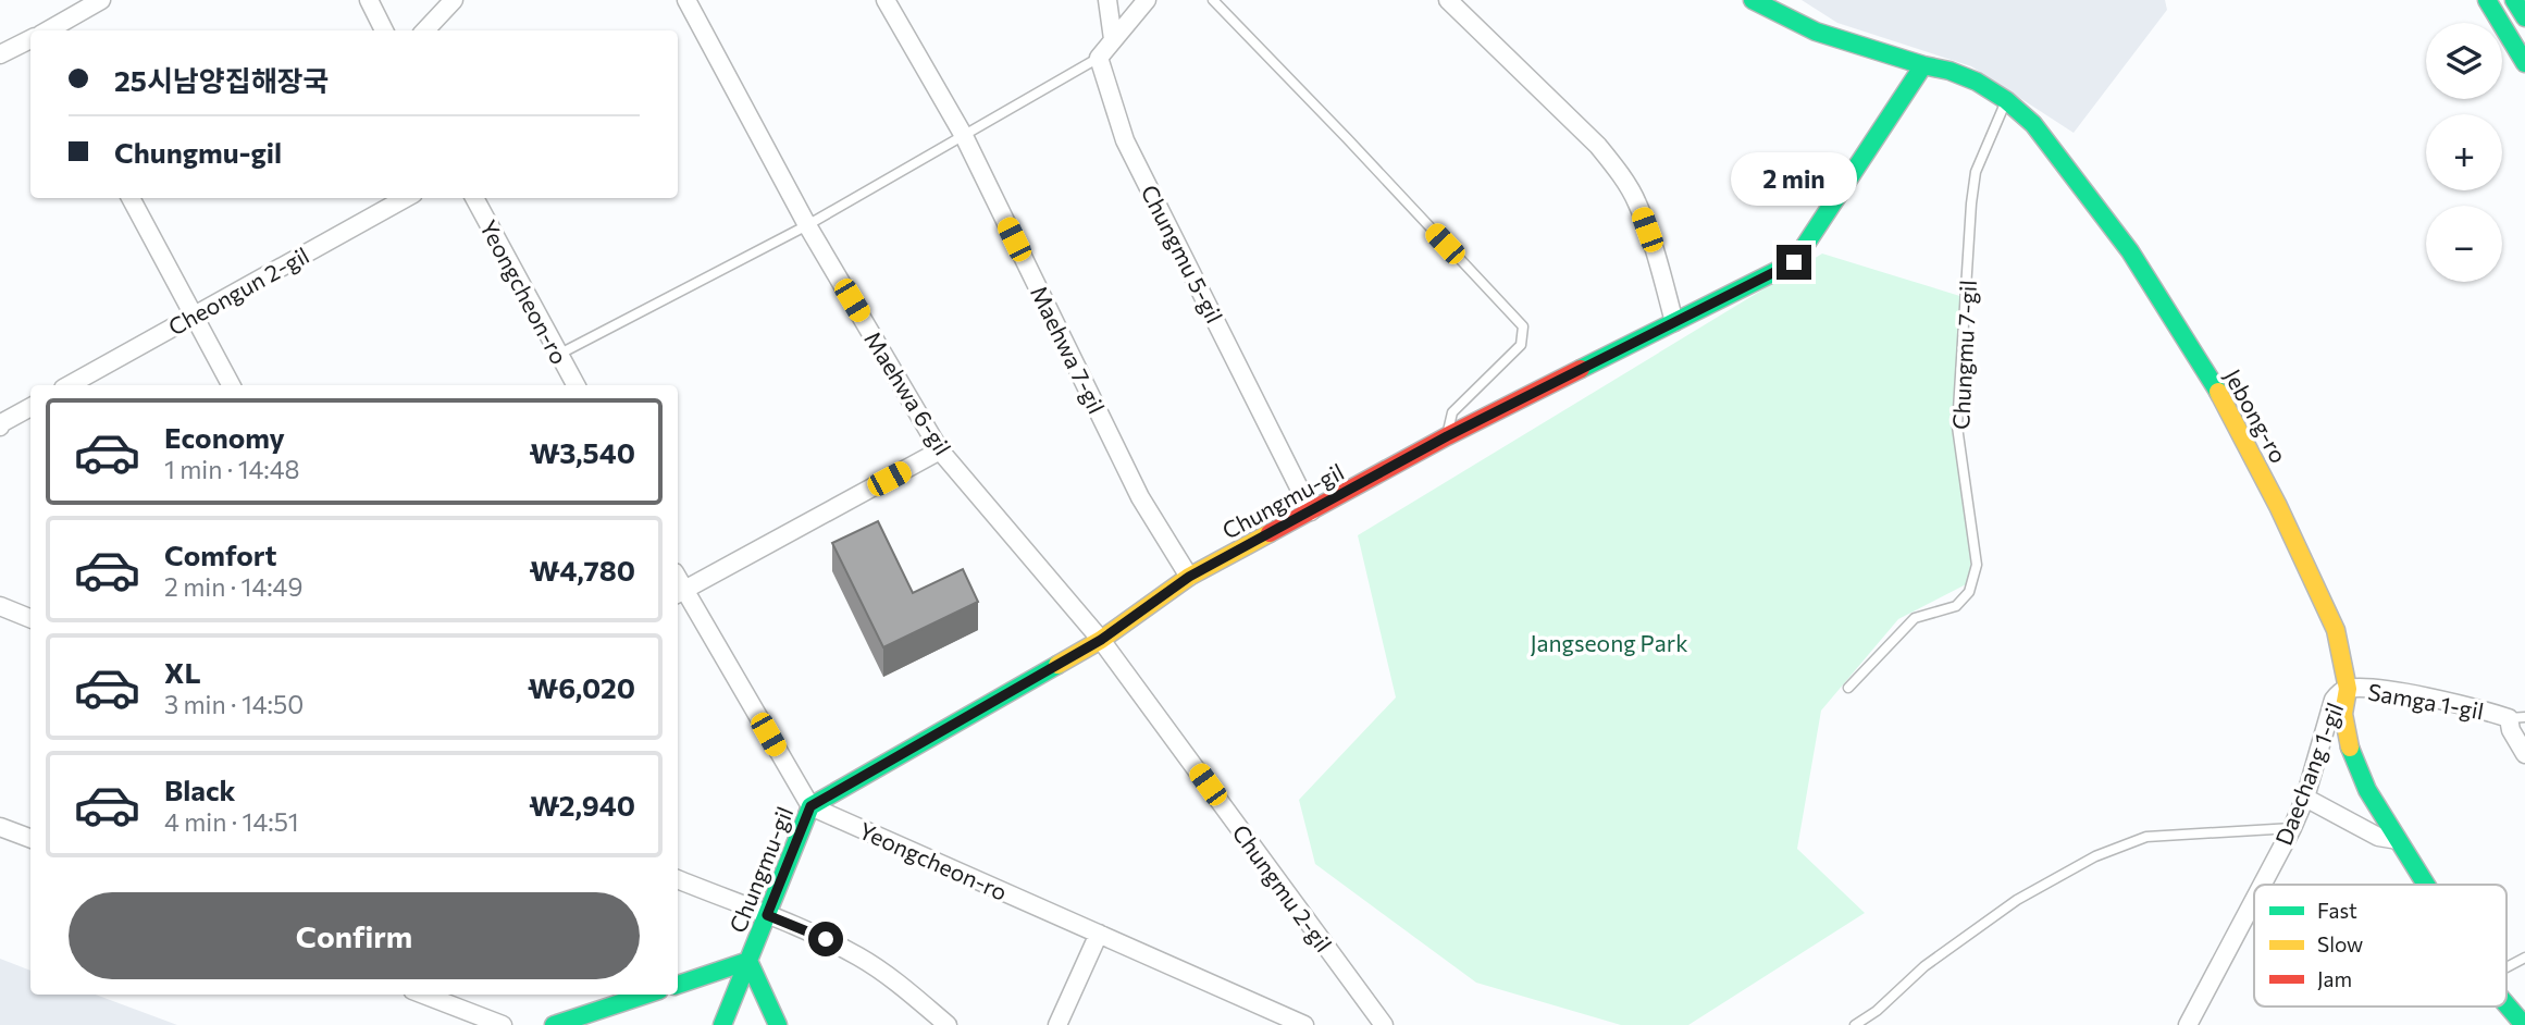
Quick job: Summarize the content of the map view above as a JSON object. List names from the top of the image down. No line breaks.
{"streets":{"main road":["Jebong-ro","Chungmu-gil"],"street":["Chungmu 5-gil","Cheongun 2-gil","Yeongcheon-ro","Maehwa 7-gil","Maehwa 6-gil","Samga 1-gil","Daechang 1-gil","Chungmu 2-gil"],"lane":["Chungmu 7-gil"]},"crossings":[["Chungmu 5-gil","Chungmu-gil"],["Yeongcheon-ro","Chungmu-gil"],["Maehwa 7-gil","Chungmu-gil"],["Chungmu 7-gil","Jebong-ro"],["Maehwa 6-gil","Chungmu-gil"],["Maehwa 6-gil","Chungmu 2-gil"],["Jebong-ro","Chungmu-gil"],["Jebong-ro","Samga 1-gil"],["Jebong-ro","Daechang 1-gil"],["Chungmu-gil","Chungmu 2-gil"],["Samga 1-gil","Daechang 1-gil"]],"parks":["Jangseong Park"],"legend":["Fast","Slow","Jam"],"page":{"map_buttons":["+","−"],"banner":["25시남양집해장국","Chungmu-gil"],"bubble":"2 min","list":[{"name":"Economy","note":"1 min · 14:48","value":"₩3,540"},{"name":"Comfort","note":"2 min · 14:49","value":"₩4,780"},{"name":"XL","note":"3 min · 14:50","value":"₩6,020"},{"name":"Black","note":"4 min · 14:51","value":"₩2,940"}],"buttons":"Confirm"}}
